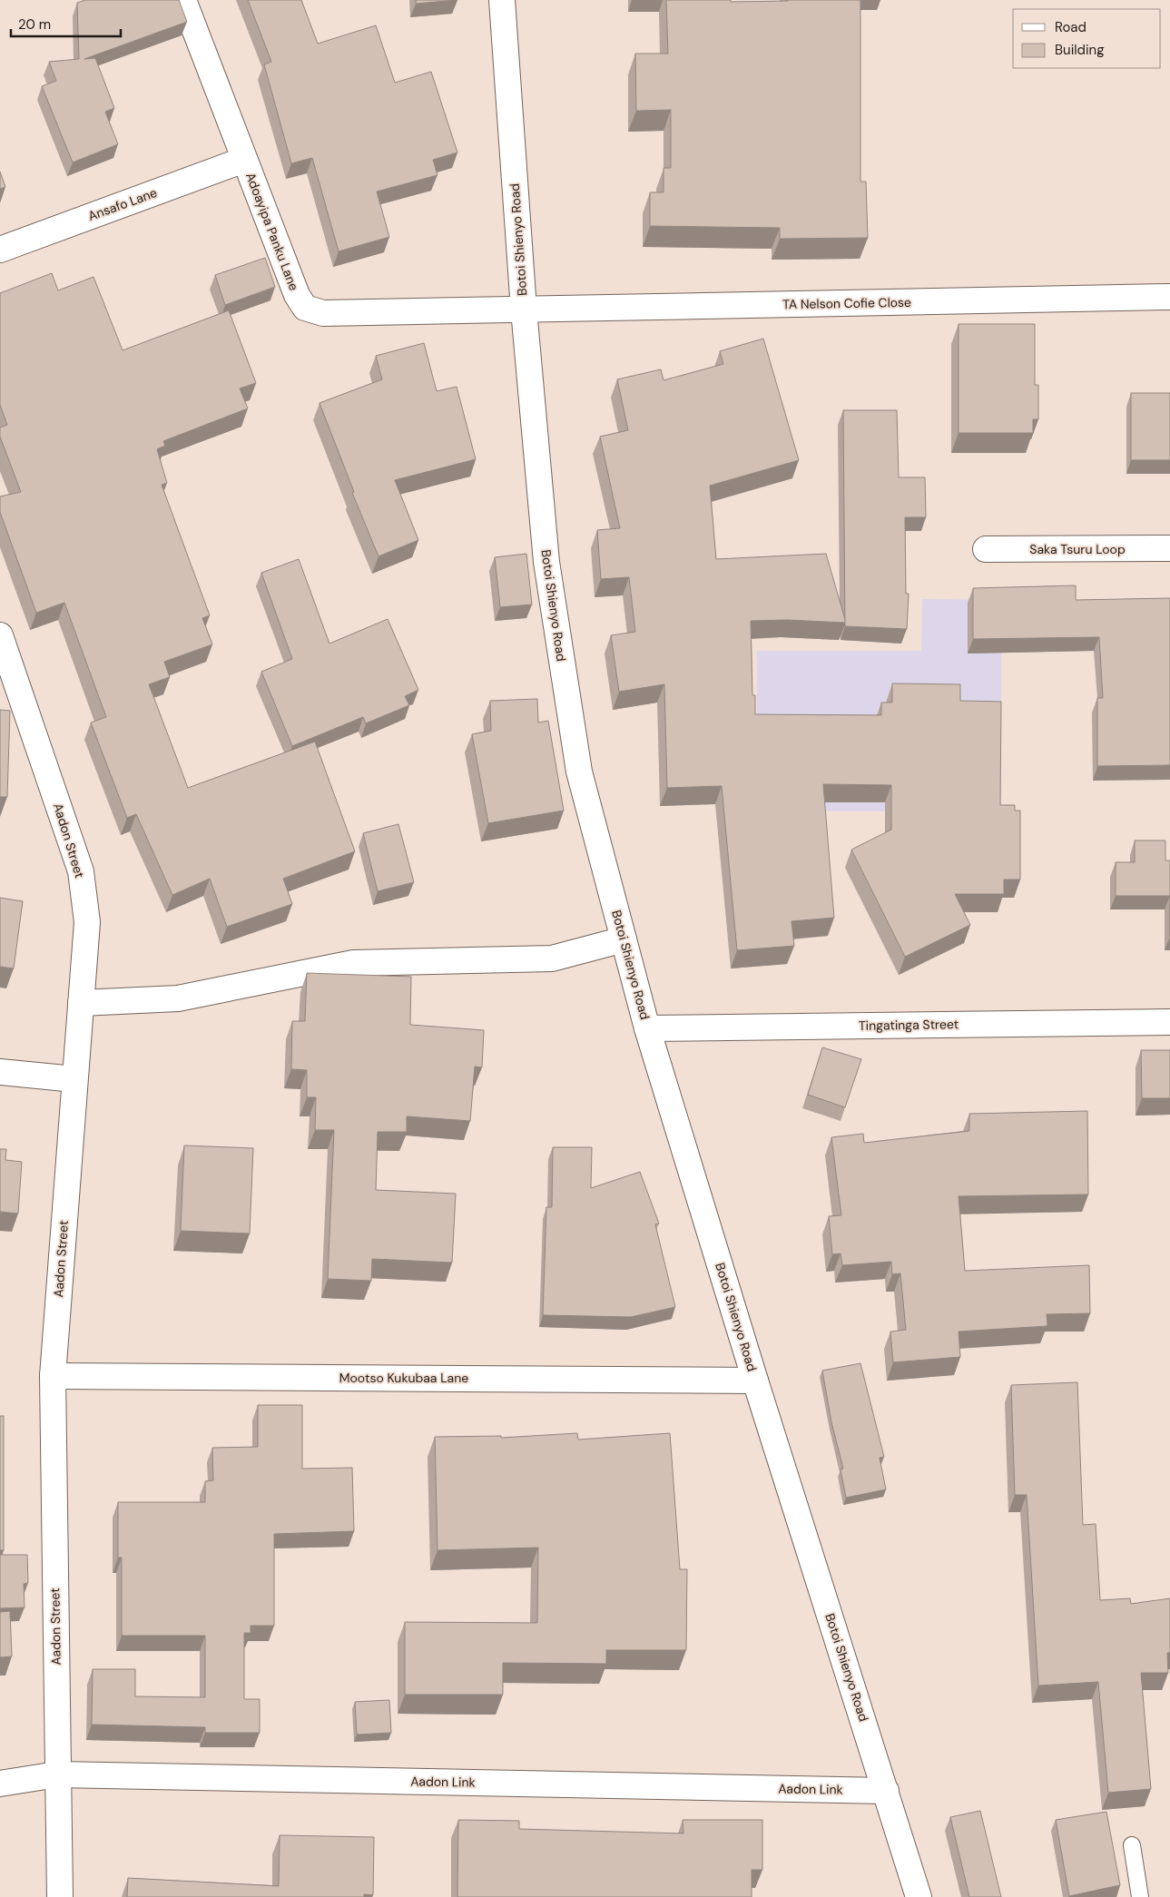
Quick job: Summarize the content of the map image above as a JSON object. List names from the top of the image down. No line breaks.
{"streets":{"street":["Ansafo Lane","Adoayipa Panku Lane","Botoi Shienyo Road","TA Nelson Cofie Close","Saka Tsuru Loop","Aadon Street","Tingatinga Street","Mootso Kukubaa Lane","Aadon Link"]},"crossings":[["Ansafo Lane","Adoayipa Panku Lane"],["Adoayipa Panku Lane","Botoi Shienyo Road"],["Adoayipa Panku Lane","TA Nelson Cofie Close"],["Botoi Shienyo Road","TA Nelson Cofie Close"],["Botoi Shienyo Road","Tingatinga Street"],["Botoi Shienyo Road","Mootso Kukubaa Lane"],["Botoi Shienyo Road","Aadon Link"],["Aadon Street","Mootso Kukubaa Lane"],["Aadon Street","Aadon Link"]],"legend":["Road","Building"],"scale_bar":"20 m"}
